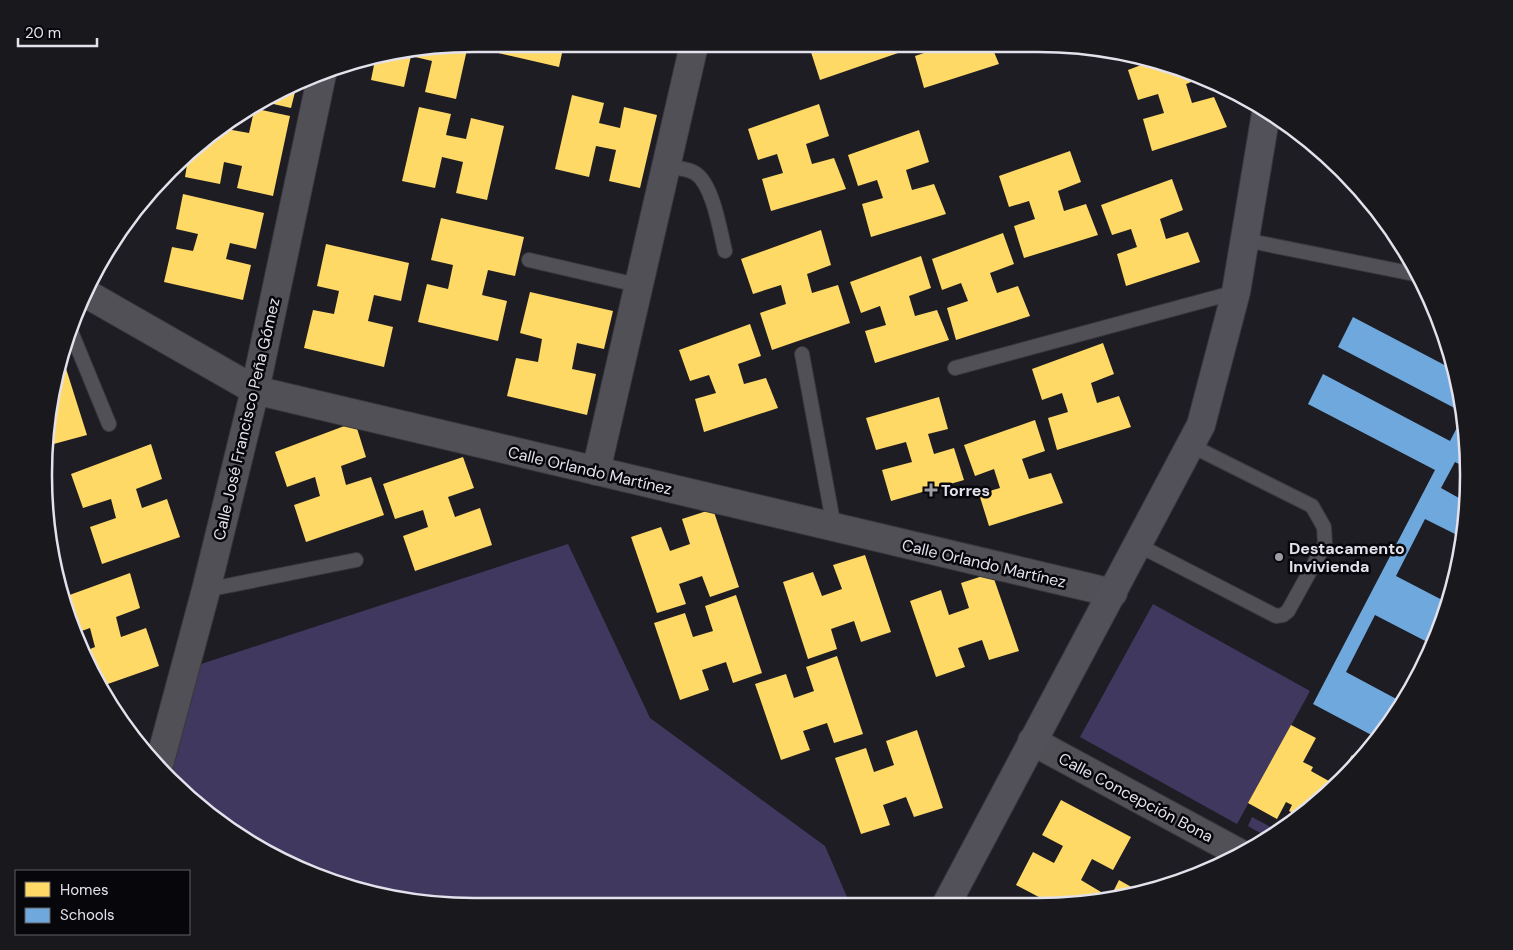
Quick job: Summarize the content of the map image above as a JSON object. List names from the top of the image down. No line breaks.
{"streets":{"street":["Calle José Francisco Peña Gómez","Calle Orlando Martínez","Calle Concepción Bona"]},"crossings":[["Calle José Francisco Peña Gómez","Calle Orlando Martínez"]],"places":{"health":["Torres"],"other":["Destacamento Invivienda"]},"legend":["Homes","Schools"],"scale_bar":"20 m"}
